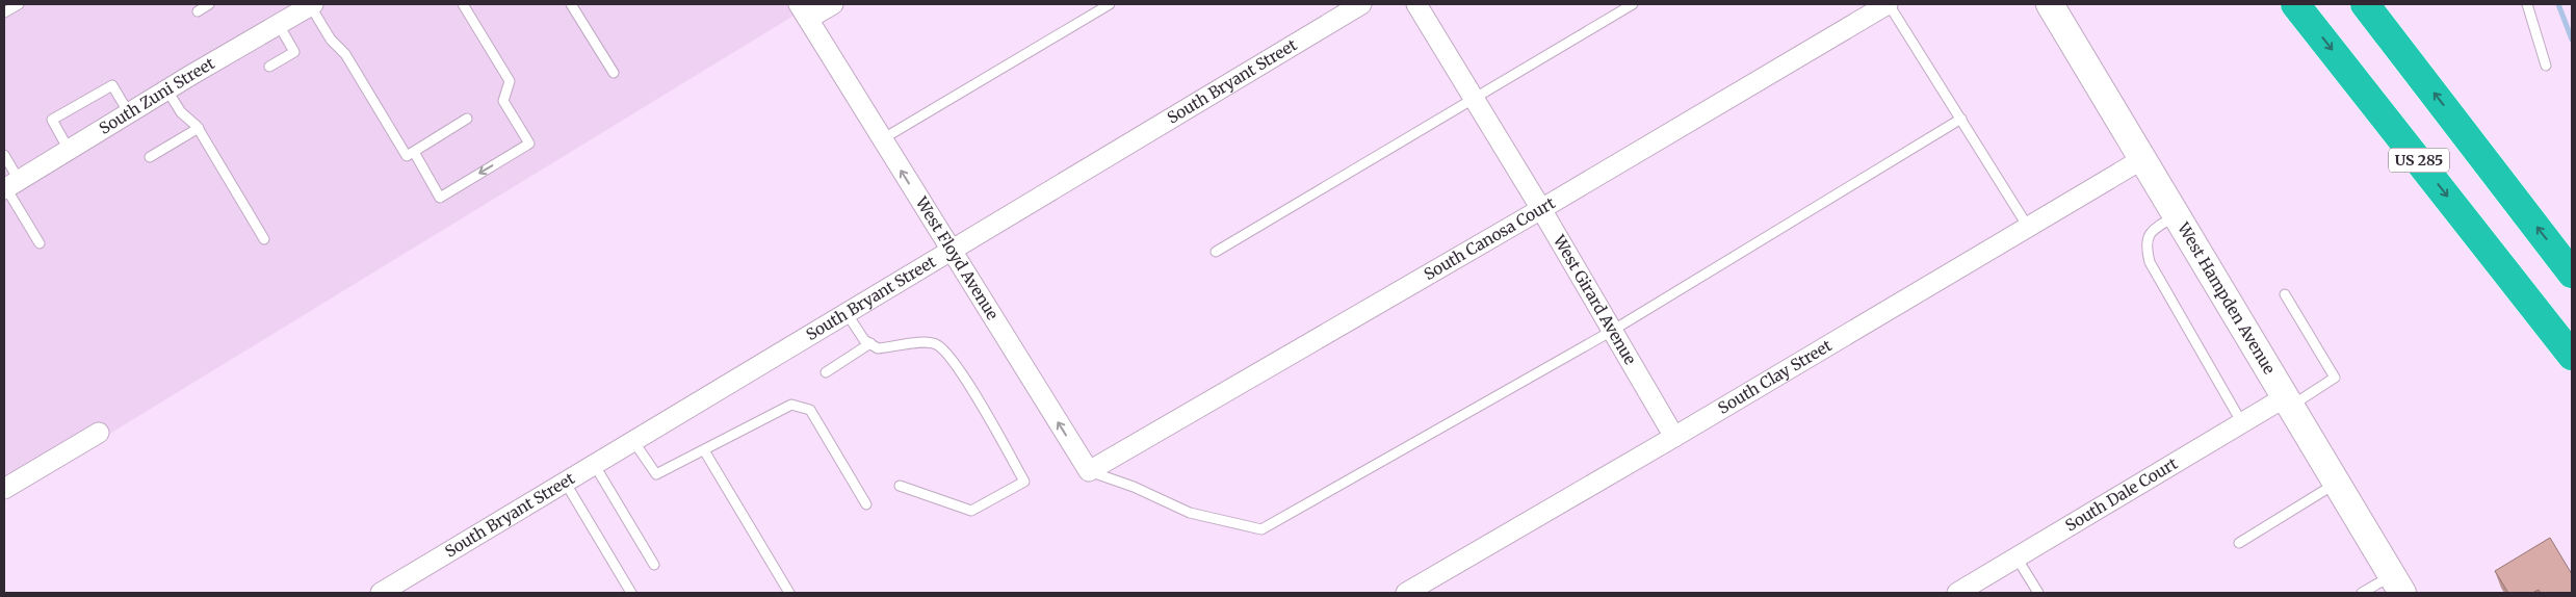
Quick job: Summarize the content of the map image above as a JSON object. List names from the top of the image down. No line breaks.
{"streets":{"highway":["US 285"],"street":["South Bryant Street","South Zuni Street","South Canosa Court","West Floyd Avenue","West Hampden Avenue","West Girard Avenue","South Clay Street","South Dale Court"]},"crossings":[["South Bryant Street","West Floyd Avenue"],["South Canosa Court","West Floyd Avenue"],["South Canosa Court","West Girard Avenue"],["West Hampden Avenue","South Clay Street"],["West Hampden Avenue","South Dale Court"],["West Girard Avenue","South Clay Street"]],"one_way":["West Floyd Avenue"]}
